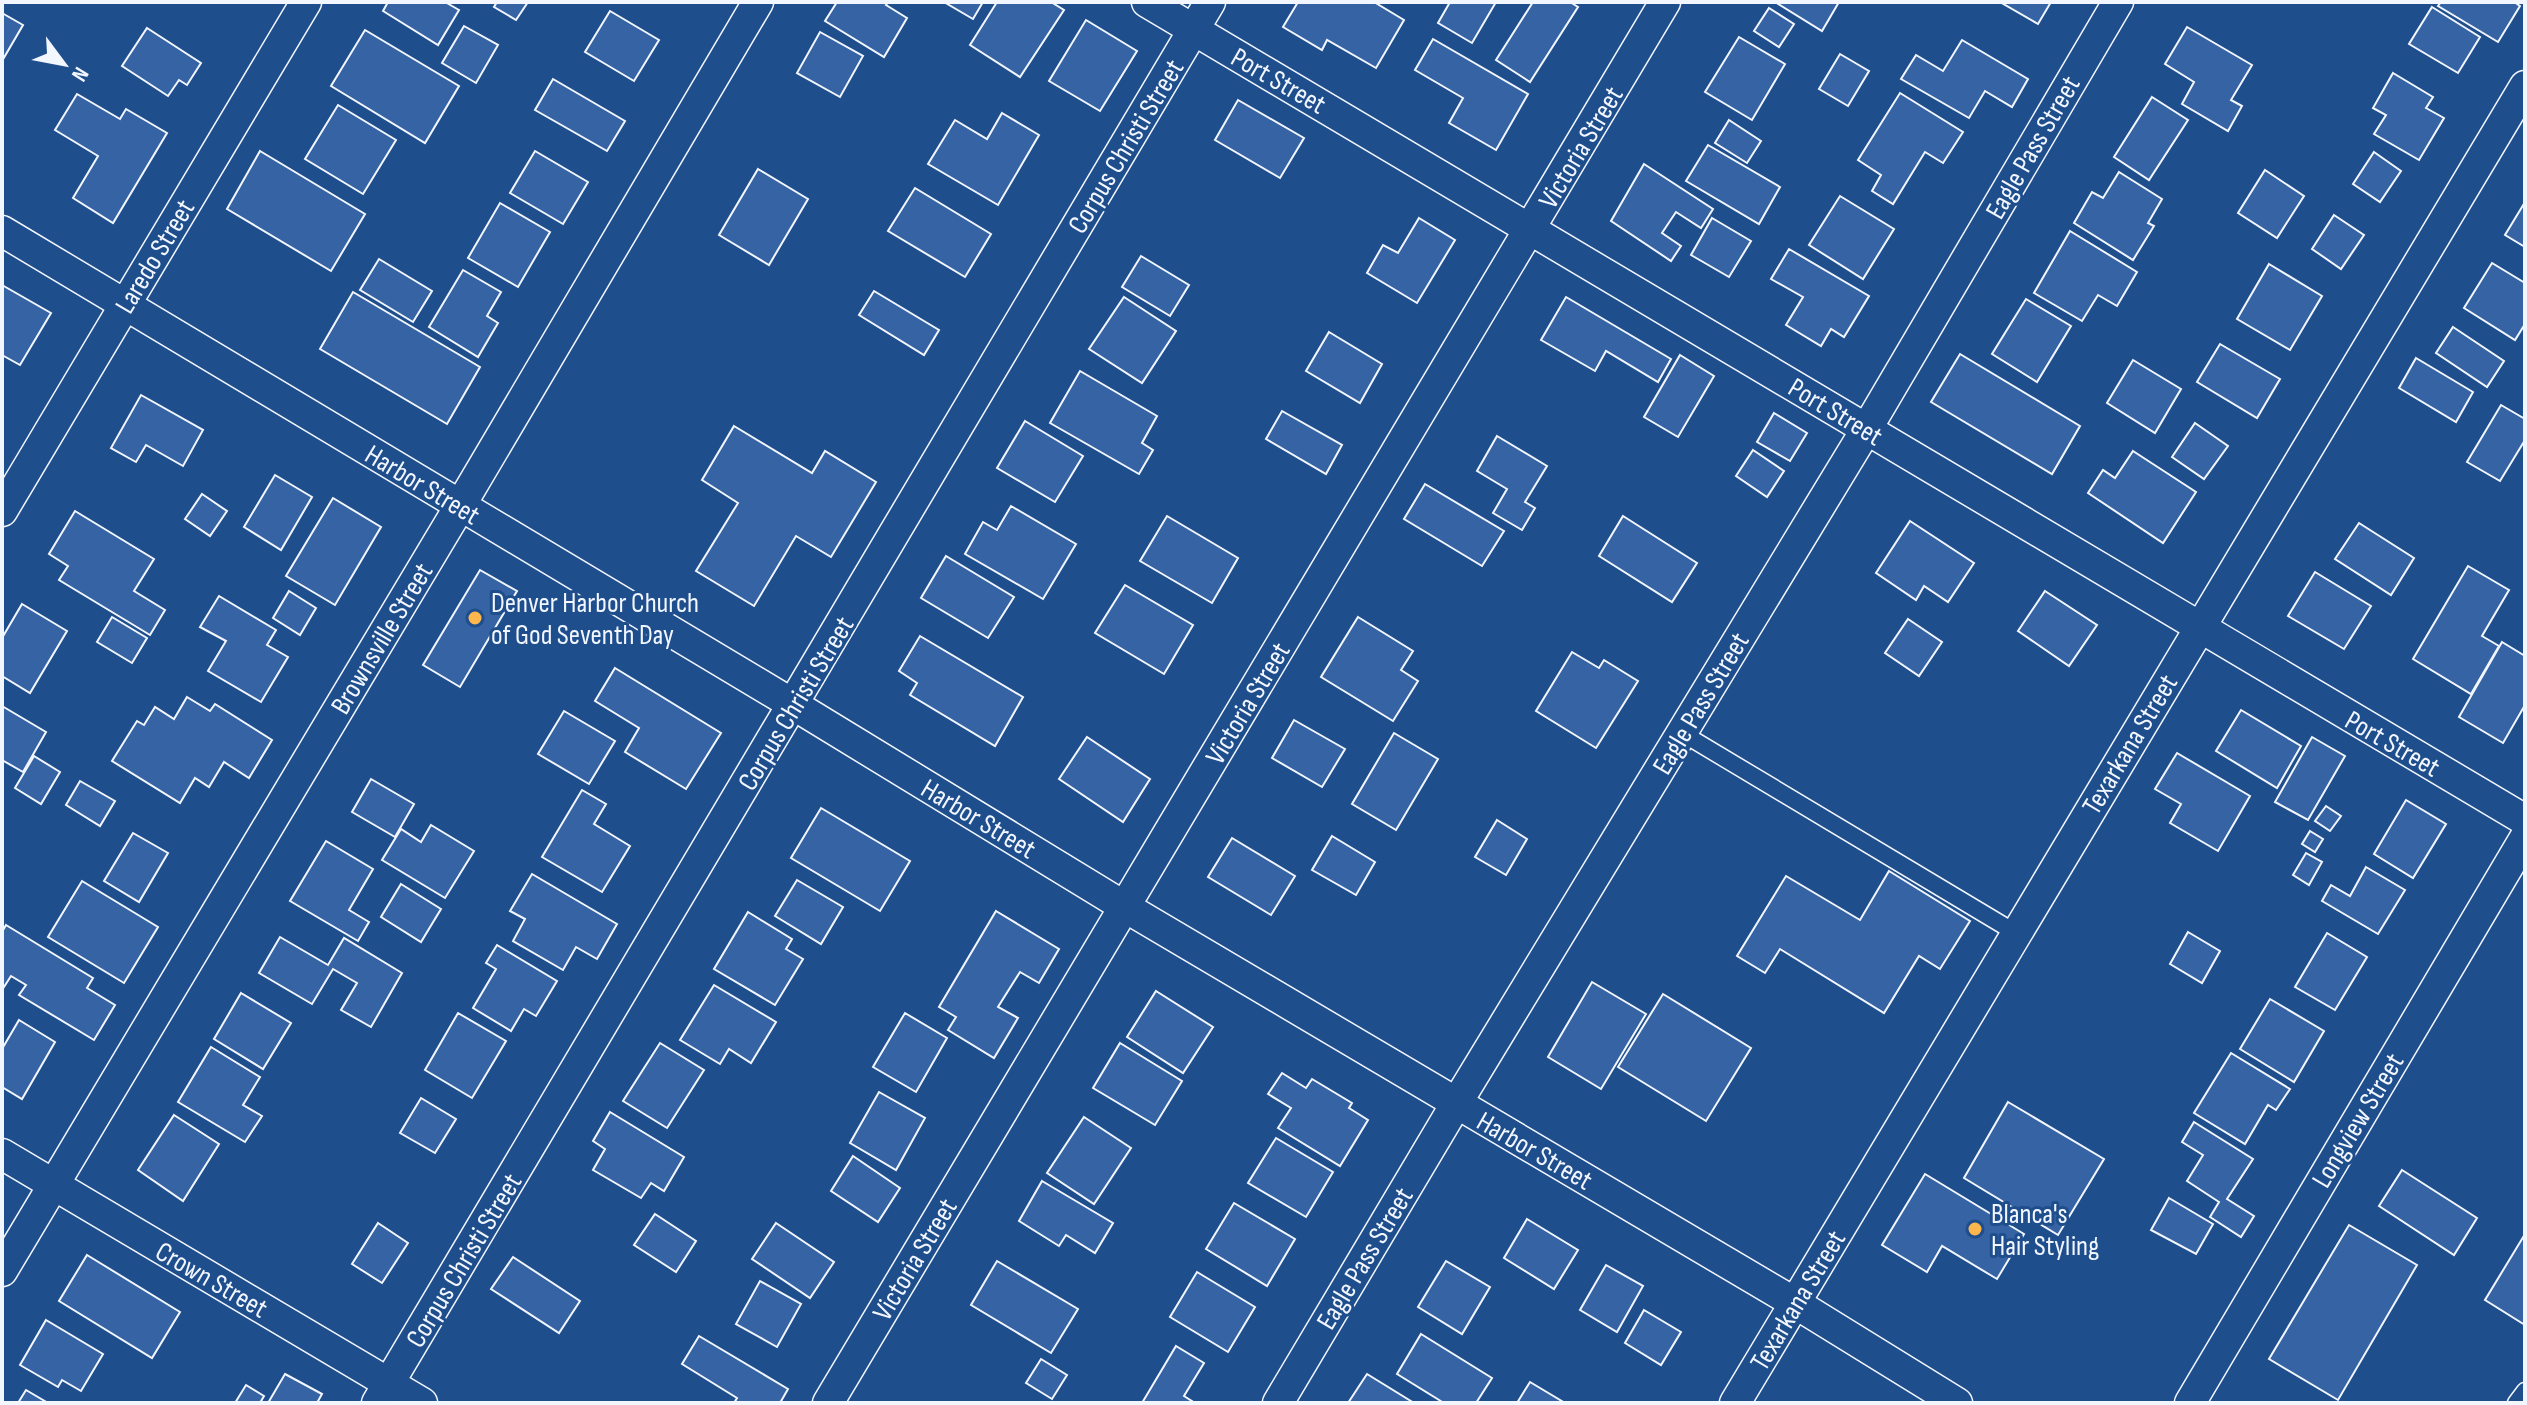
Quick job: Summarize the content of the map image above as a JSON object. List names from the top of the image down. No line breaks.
{"streets":{"street":["Port Street","Corpus Christi Street","Victoria Street","Eagle Pass Street","Laredo Street","Harbor Street","Brownsville Street","Texarkana Street","Longview Street","Crown Street"]},"crossings":[["Port Street","Corpus Christi Street"],["Port Street","Victoria Street"],["Port Street","Eagle Pass Street"],["Port Street","Texarkana Street"],["Corpus Christi Street","Harbor Street"],["Corpus Christi Street","Crown Street"],["Victoria Street","Harbor Street"],["Eagle Pass Street","Harbor Street"],["Laredo Street","Harbor Street"],["Harbor Street","Brownsville Street"],["Harbor Street","Texarkana Street"],["Brownsville Street","Crown Street"]],"places":["Denver Harbor Church of God Seventh Day","Blanca's Hair Styling"],"north":"bottom right"}
